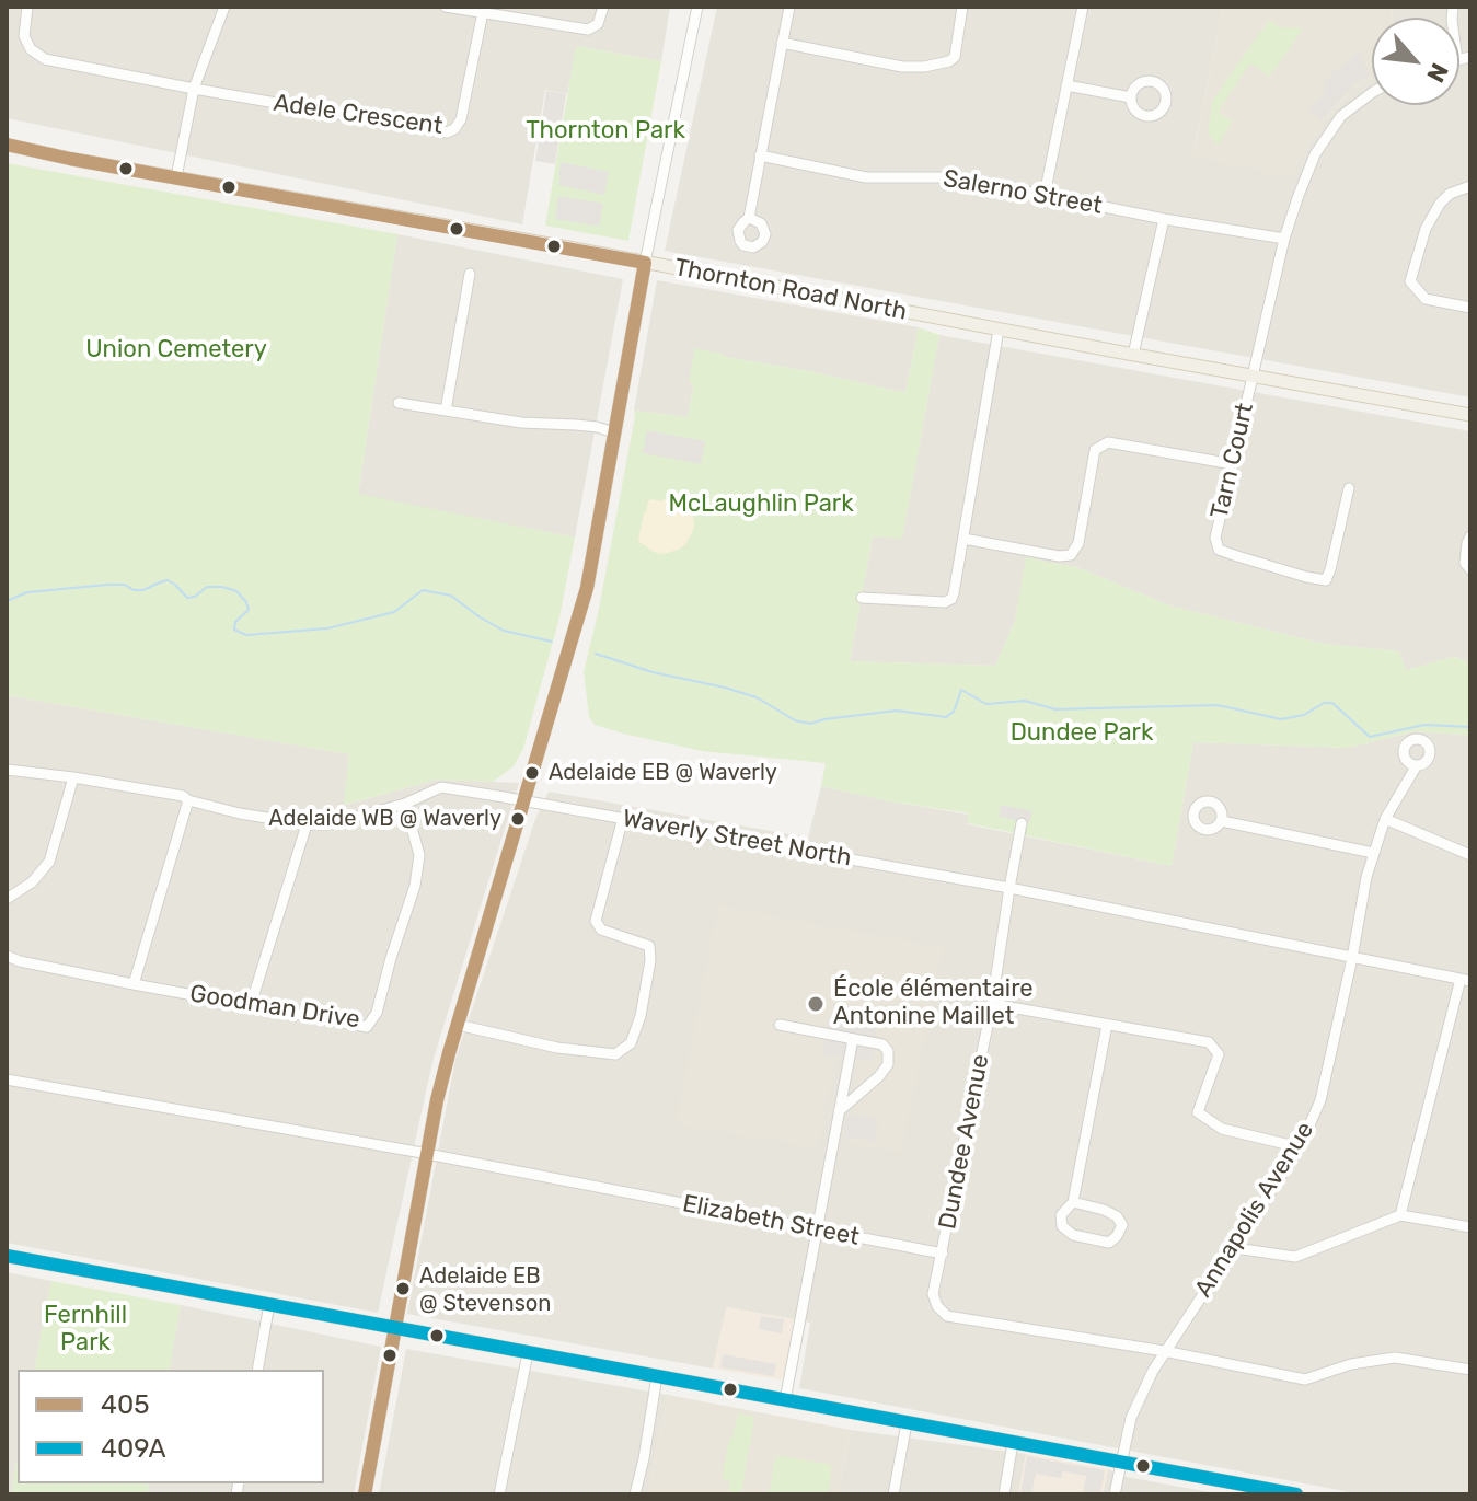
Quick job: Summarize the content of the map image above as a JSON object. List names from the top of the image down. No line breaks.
{"streets":{"main road":["Thornton Road North"],"street":["Adele Crescent","Salerno Street","Tarn Court","Waverly Street North","Goodman Drive","Dundee Avenue","Annapolis Avenue","Elizabeth Street"]},"crossings":[["Salerno Street","Tarn Court"],["Thornton Road North","Tarn Court"],["Waverly Street North","Goodman Drive"],["Waverly Street North","Dundee Avenue"],["Waverly Street North","Annapolis Avenue"],["Dundee Avenue","Elizabeth Street"]],"parks":["Thornton Park","Union Cemetery","McLaughlin Park","Dundee Park","Fernhill Park"],"places":["Adelaide EB @ Waverly","Adelaide WB @ Waverly","École élémentaire Antonine Maillet","Adelaide EB @ Stevenson"],"lines":["transit line 405","transit line 409A"],"legend":["405","409A"],"north":"bottom right"}
